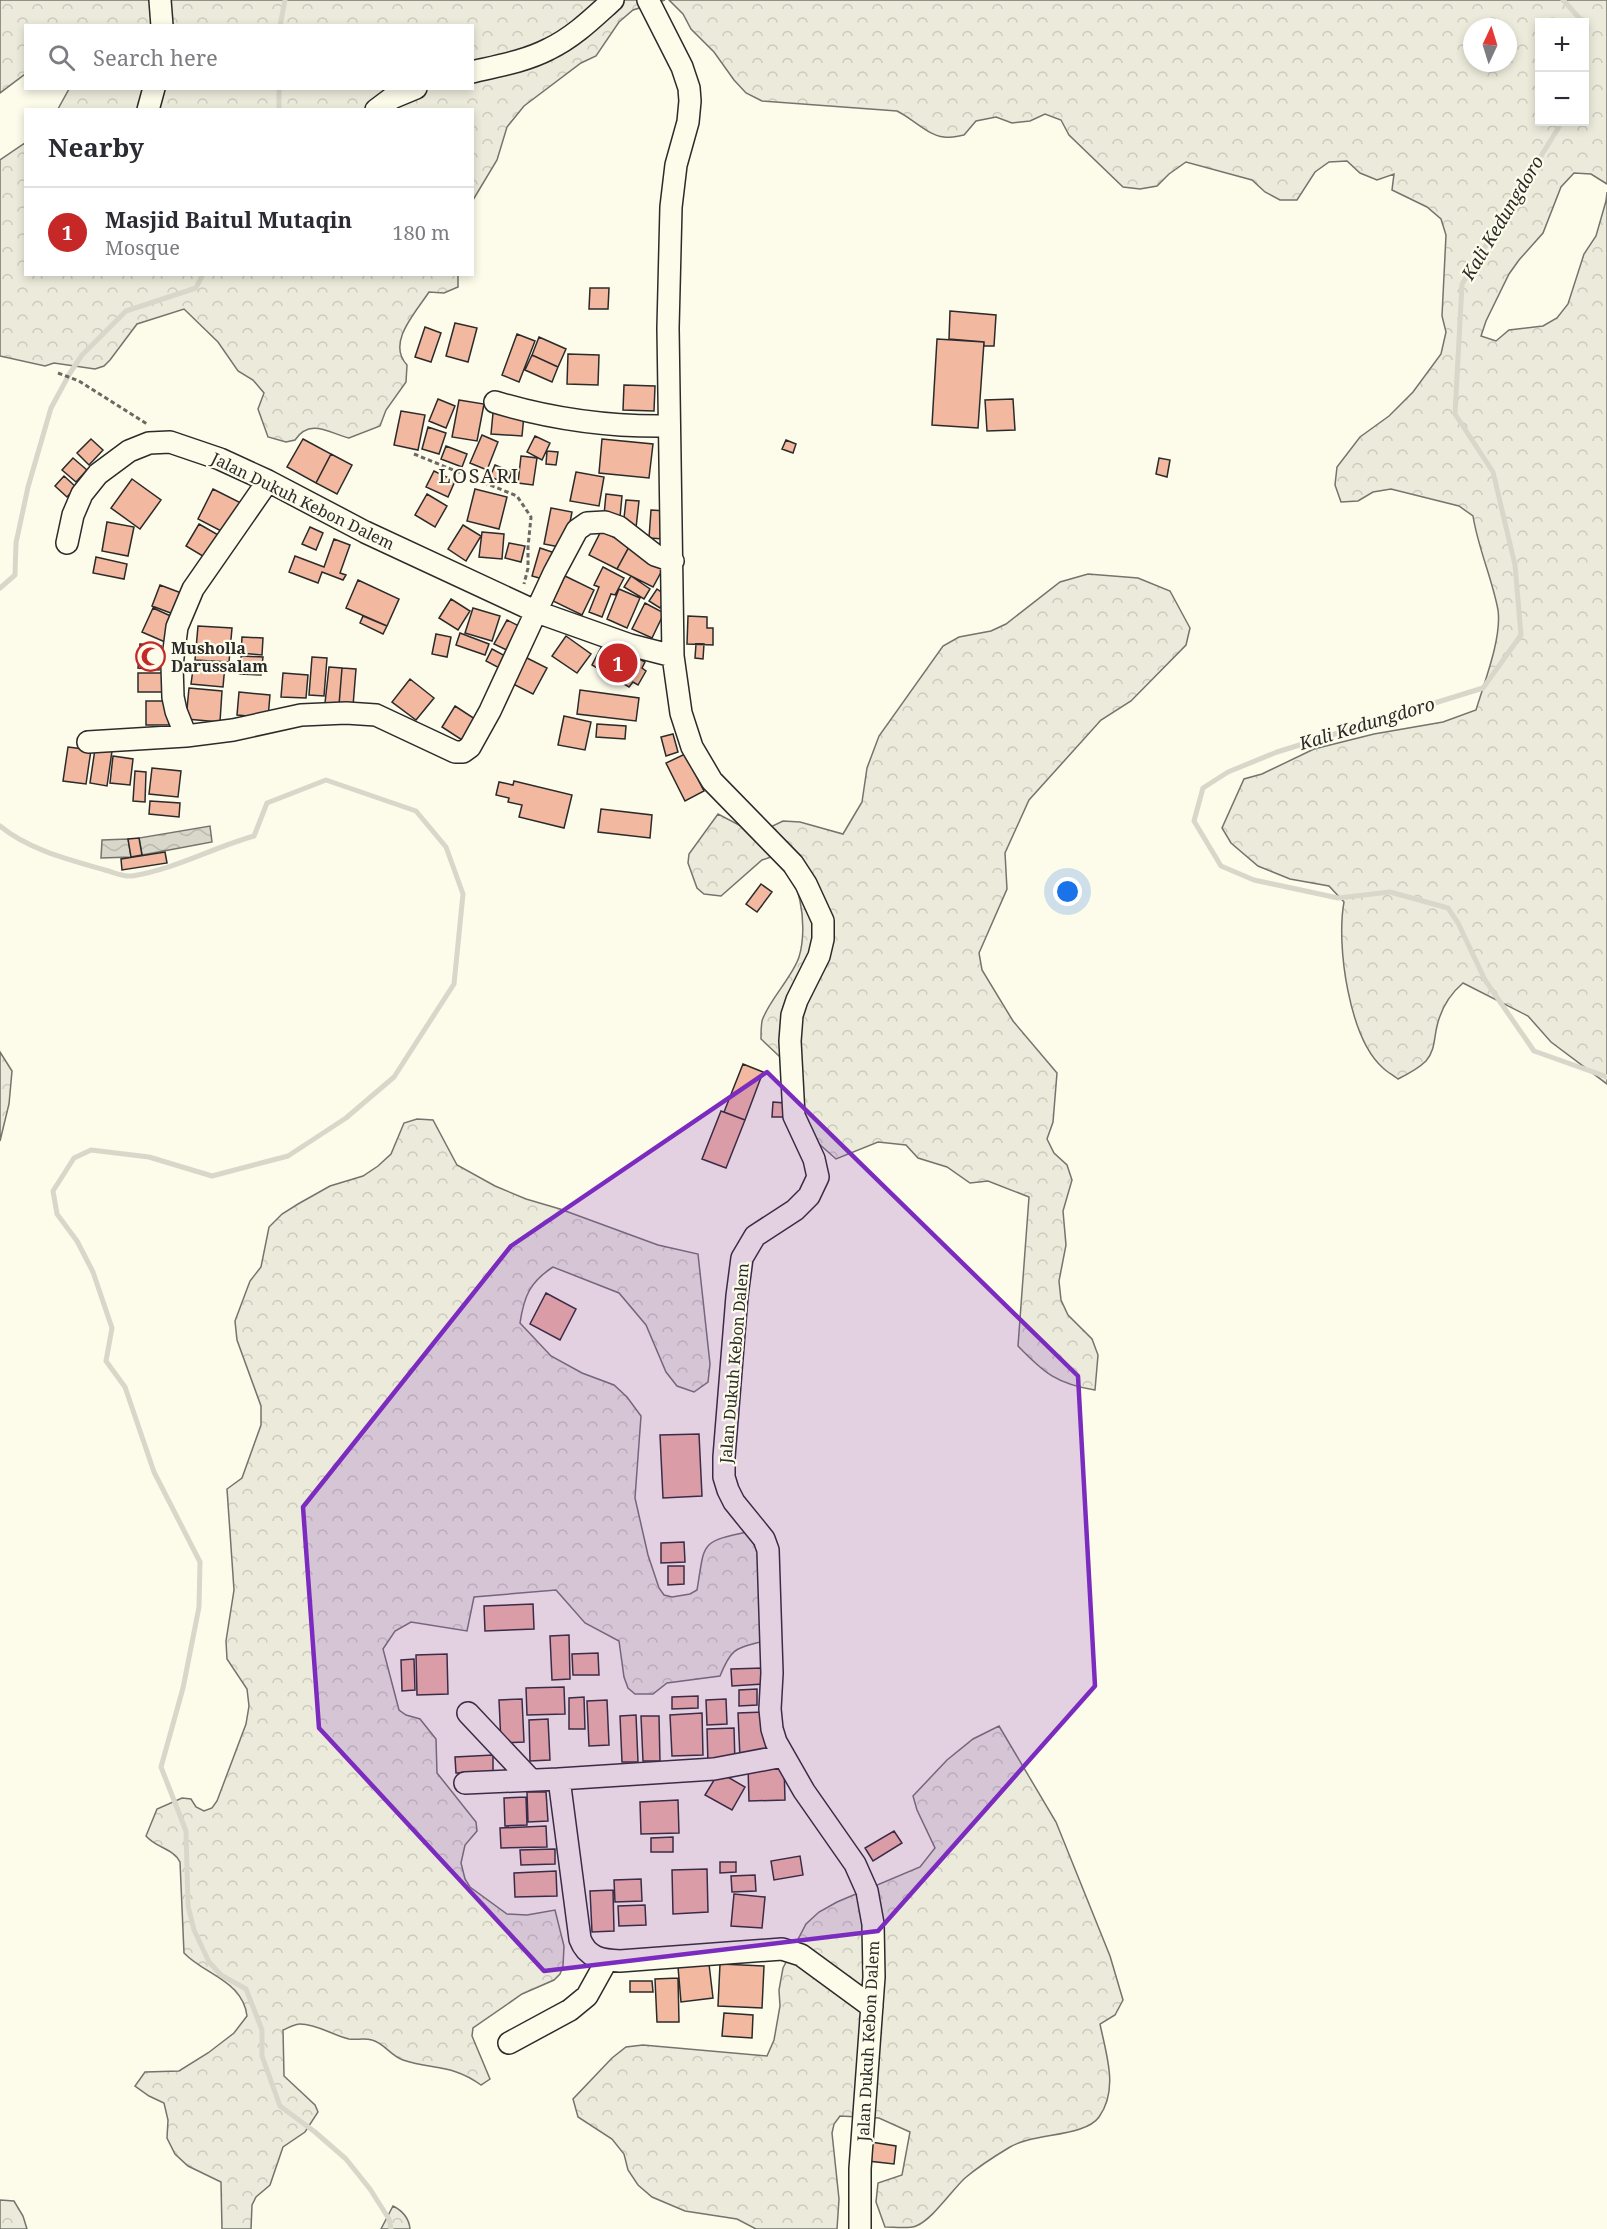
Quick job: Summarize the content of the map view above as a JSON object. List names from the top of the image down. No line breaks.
{"streets":{"street":["Jalan Dukuh Kebon Dalem"]},"districts":["LOSARI"],"water":["Kali Kedungdoro"],"places":{"mosque":["Musholla Darussalam"]},"north":"top","page":{"map_buttons":["+","−"],"search":"Search here","heading":"Nearby","list":[{"mark":"1","name":"Masjid Baitul Mutaqin","note":"Mosque","value":"180 m"}],"pins":"1"}}
